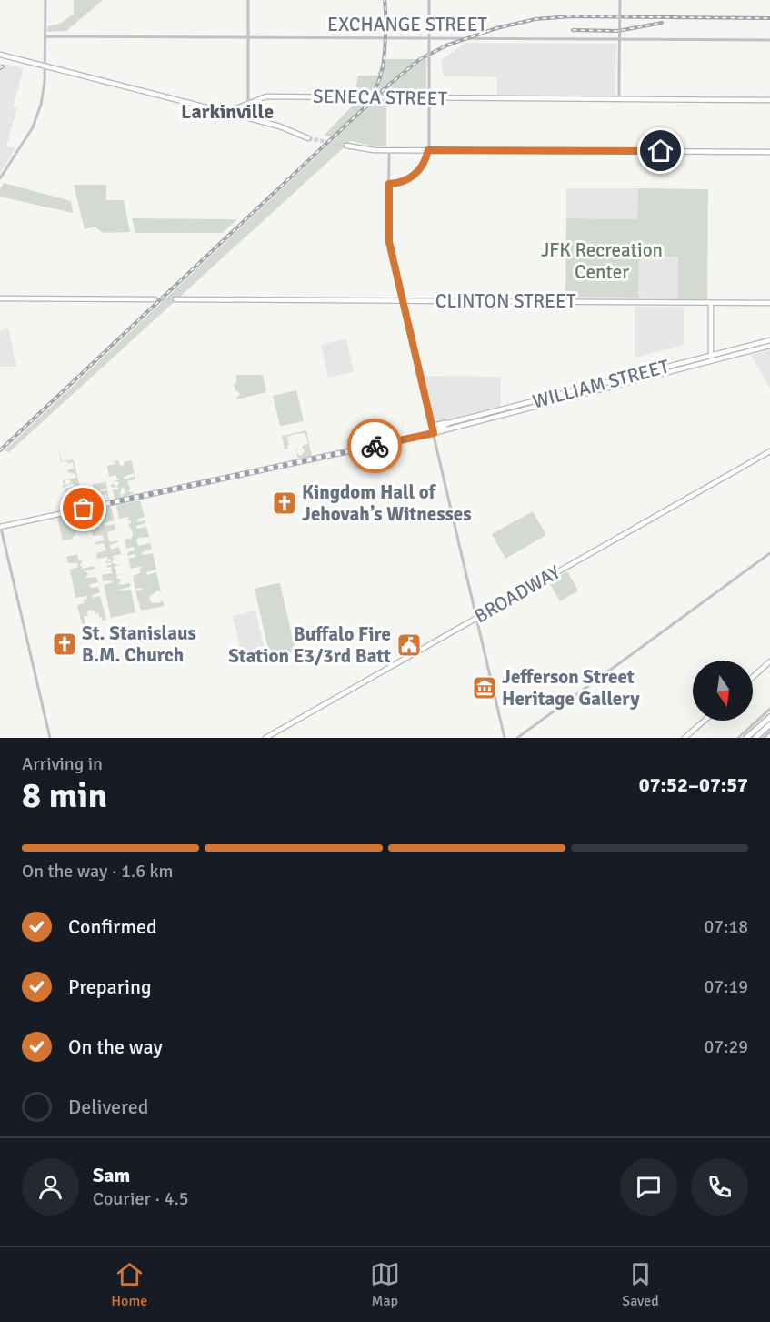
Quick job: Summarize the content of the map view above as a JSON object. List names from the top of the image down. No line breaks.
{"streets":{"main road":["SENECA STREET","CLINTON STREET","WILLIAM STREET","BROADWAY"],"street":["EXCHANGE STREET"]},"districts":["Larkinville"],"parks":["JFK Recreation Center"],"places":{"church":["Kingdom Hall of Jehovah’s Witnesses","St. Stanislaus B.M. Church"],"public building":["Buffalo Fire Station E3/3rd Batt"],"museum":["Jefferson Street Heritage Gallery"]},"north":"bottom","page":{"heading":["8 min","Arriving in","07:52–07:57"],"panel":["Sam","Courier · 4.5"],"bar":"On the way · 1.6 km","list":[["Confirmed","07:18"],["Preparing","07:19"],["On the way","07:29"],"Delivered"],"tabs":["Home","Map","Saved"]}}
